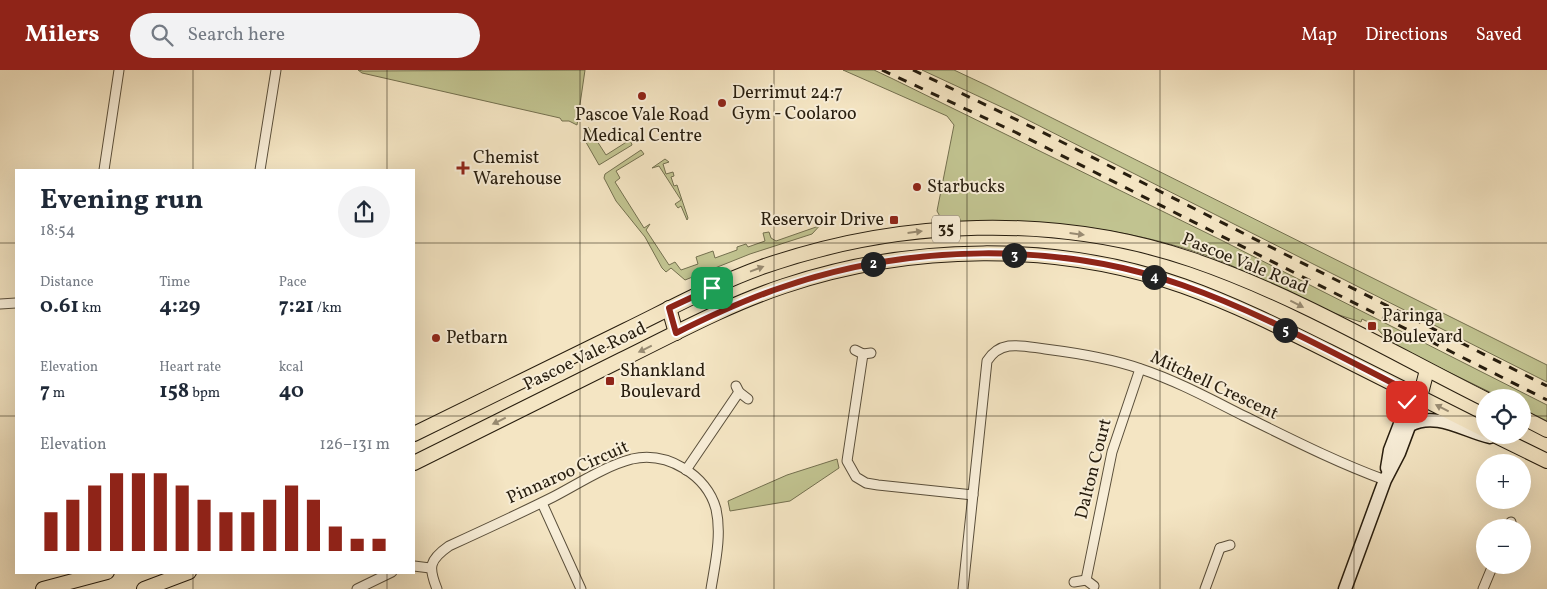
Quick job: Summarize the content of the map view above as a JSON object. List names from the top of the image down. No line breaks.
{"streets":{"main road":["35","Pascoe Vale Road"],"street":["Mitchell Crescent","Dalton Court","Pinnaroo Circuit"]},"crossings":[["Mitchell Crescent","Dalton Court"]],"places":{"other":["Pascoe Vale Road Medical Centre","Derrimut 24:7 Gym - Coolaroo","Starbucks","Petbarn"],"health":["Chemist Warehouse"],"transit":["Reservoir Drive","Paringa Boulevard","Shankland Boulevard"]},"page":{"header":"Milers","search":"Search here","nav":["Map","Directions","Saved"],"heading":["Evening run","18:54"],"pins":["3","2","4","5"],"stats":[["Distance","0.61 km"],["Time","4:29"],["Pace","7:21 /km"],["Elevation","7 m"],["Heart rate","158 bpm"],["kcal","40"]],"map_buttons":["+","−"],"chart":["Elevation","126–131 m"]}}
